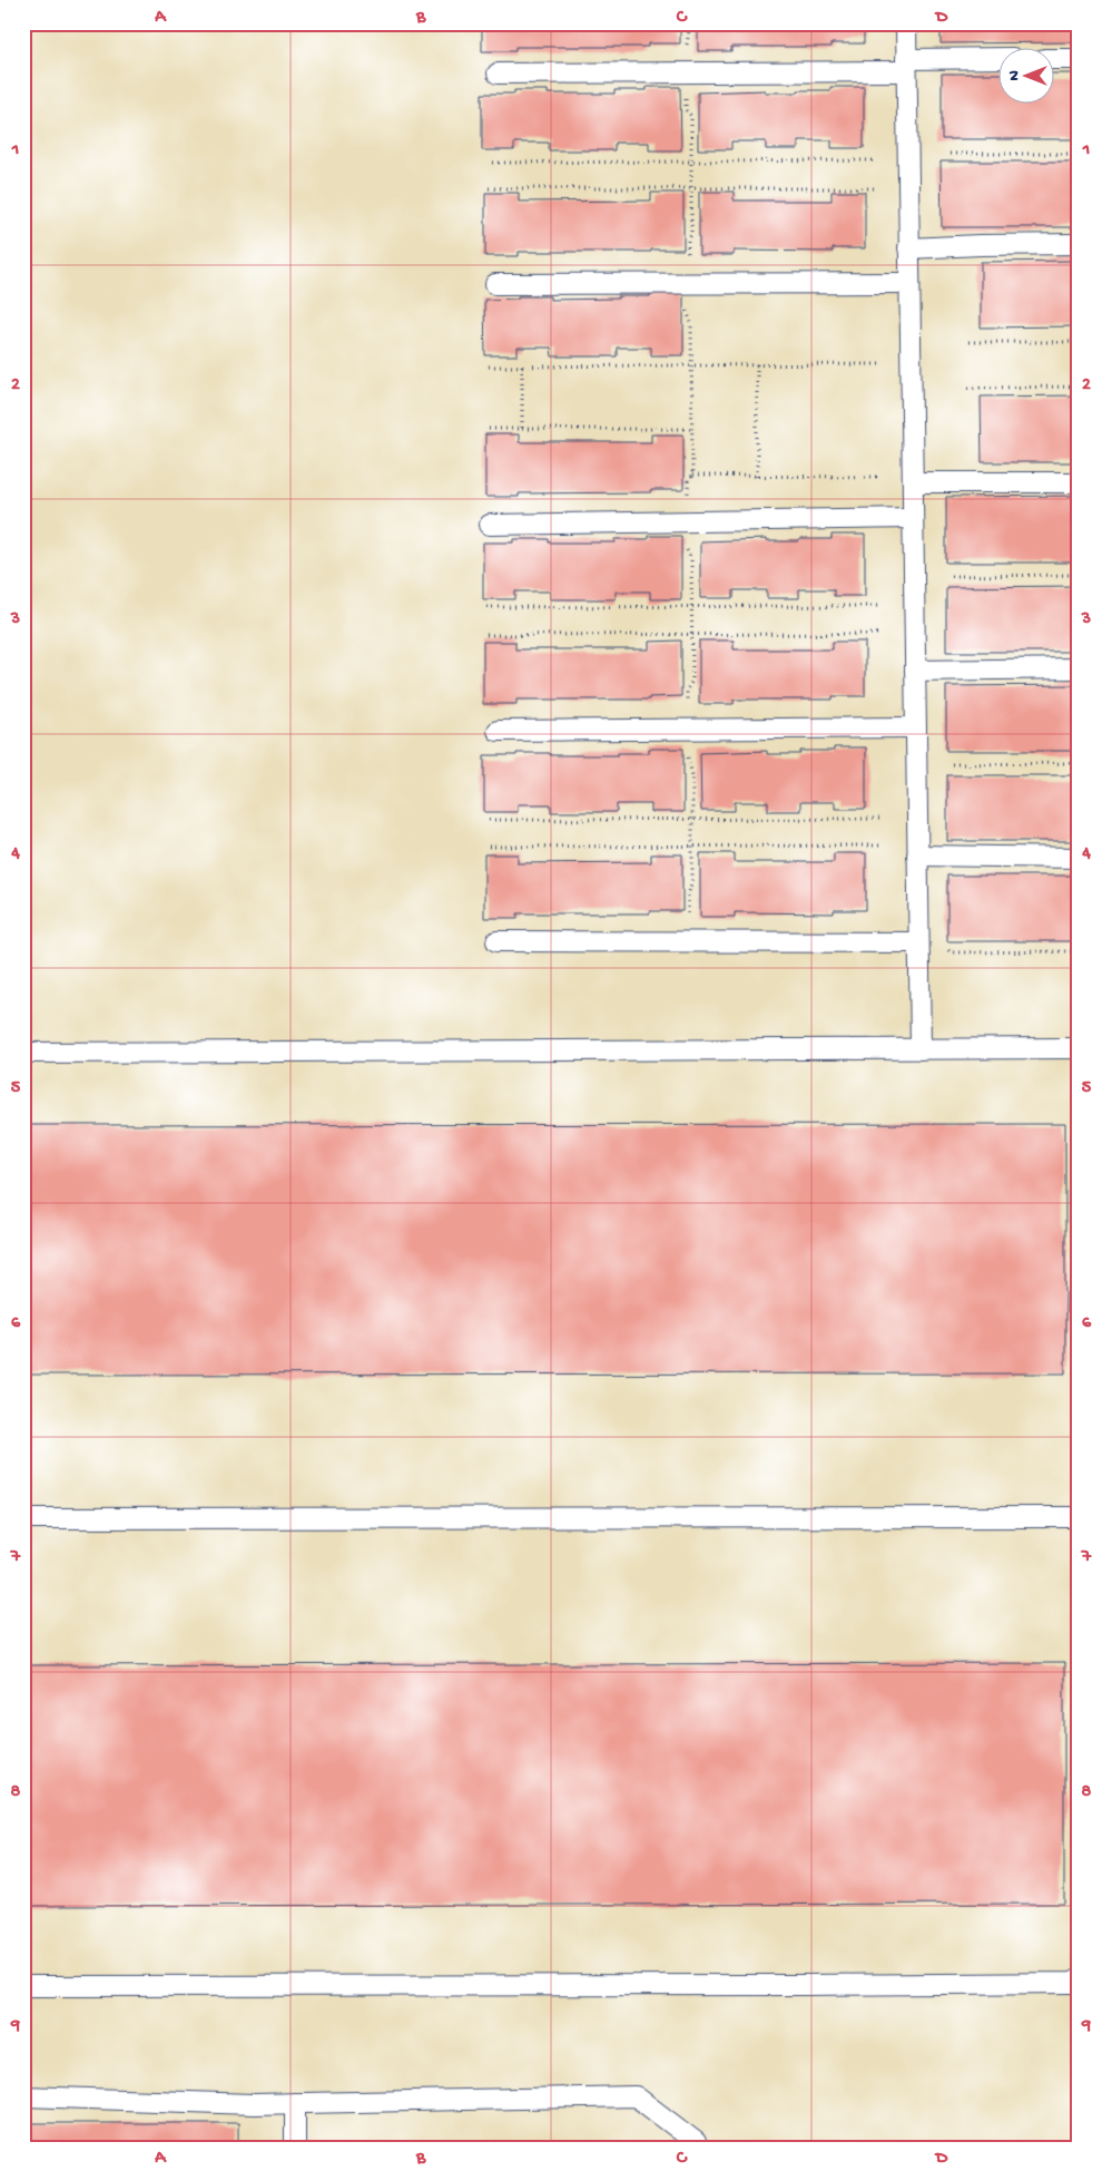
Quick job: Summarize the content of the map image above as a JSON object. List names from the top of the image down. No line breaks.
{"north":"left","grid":{"columns":["A","B","C","D"],"rows":["1","2","3","4","5","6","7","8","9"]}}
